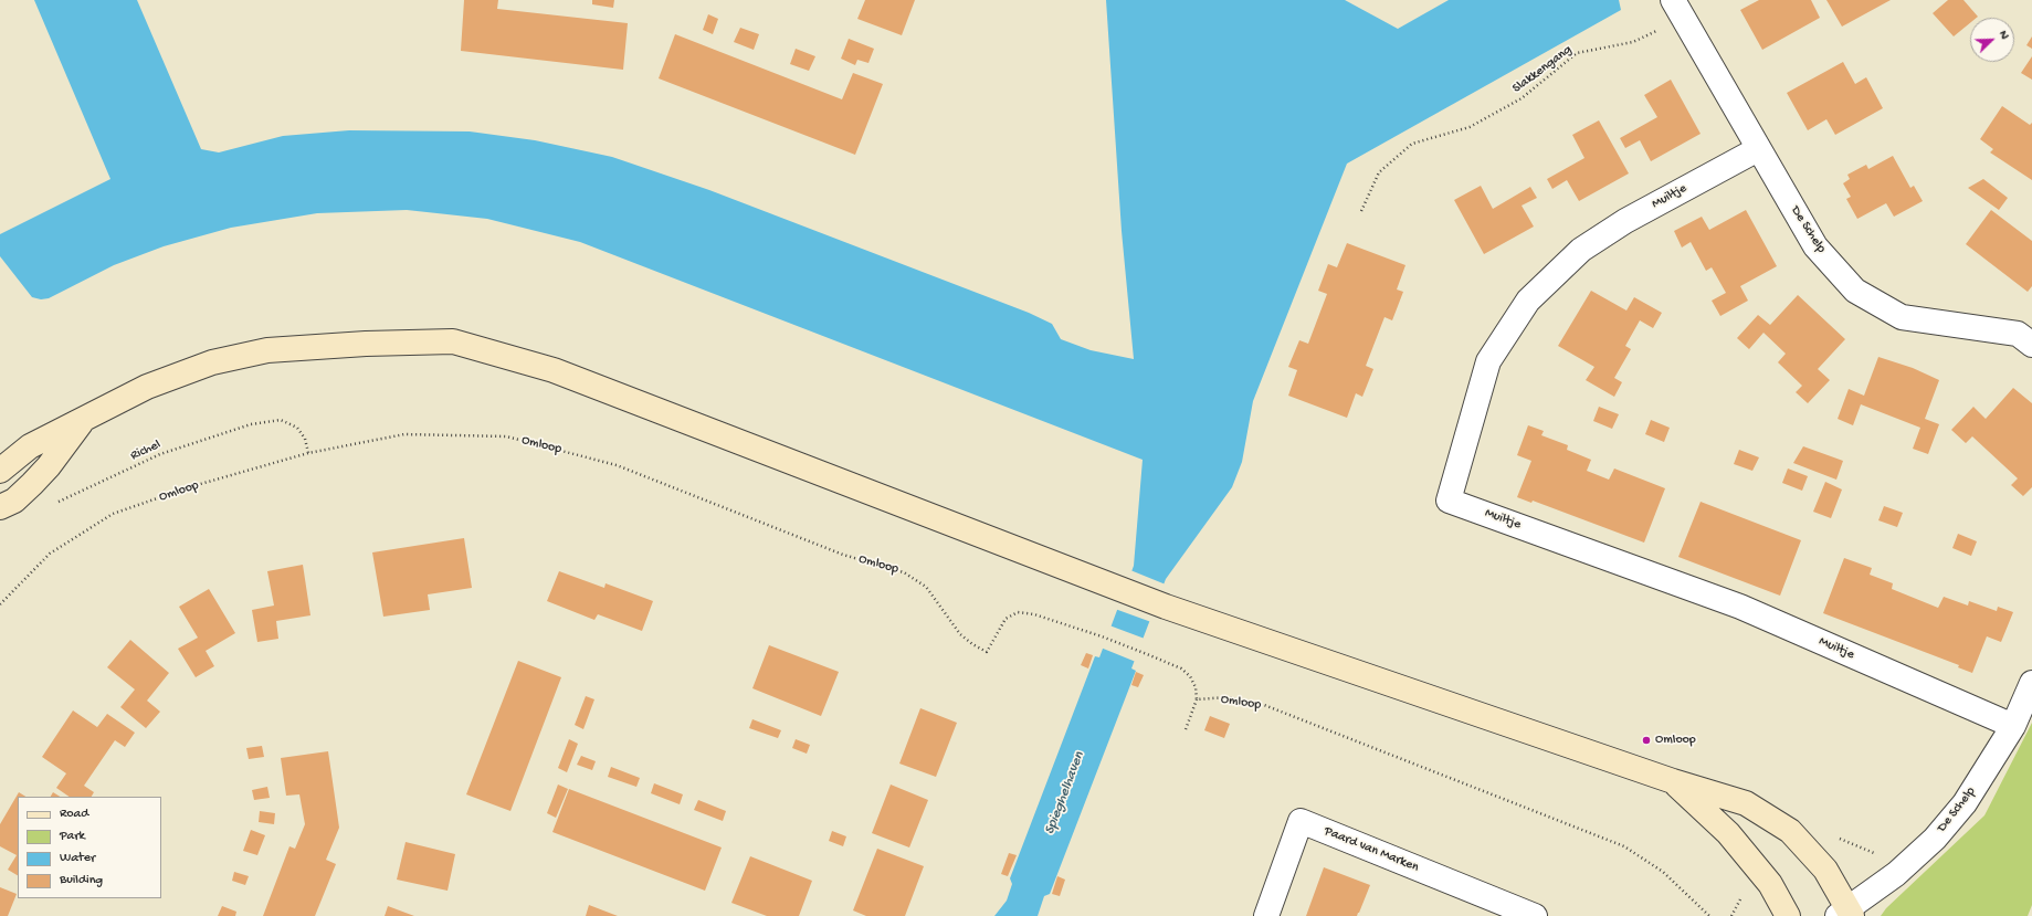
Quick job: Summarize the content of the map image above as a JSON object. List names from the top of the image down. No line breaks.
{"streets":{"street":["Muiltje","De Schelp","Paard van Marken"],"path":["Slakkengang","Omloop","Richel"]},"crossings":[["Slakkengang","De Schelp"],["Muiltje","De Schelp"],["Omloop","Richel"]],"water":["Spieghelhaven"],"places":["Omloop"],"legend":["Road","Park","Water","Building"],"north":"top right"}
